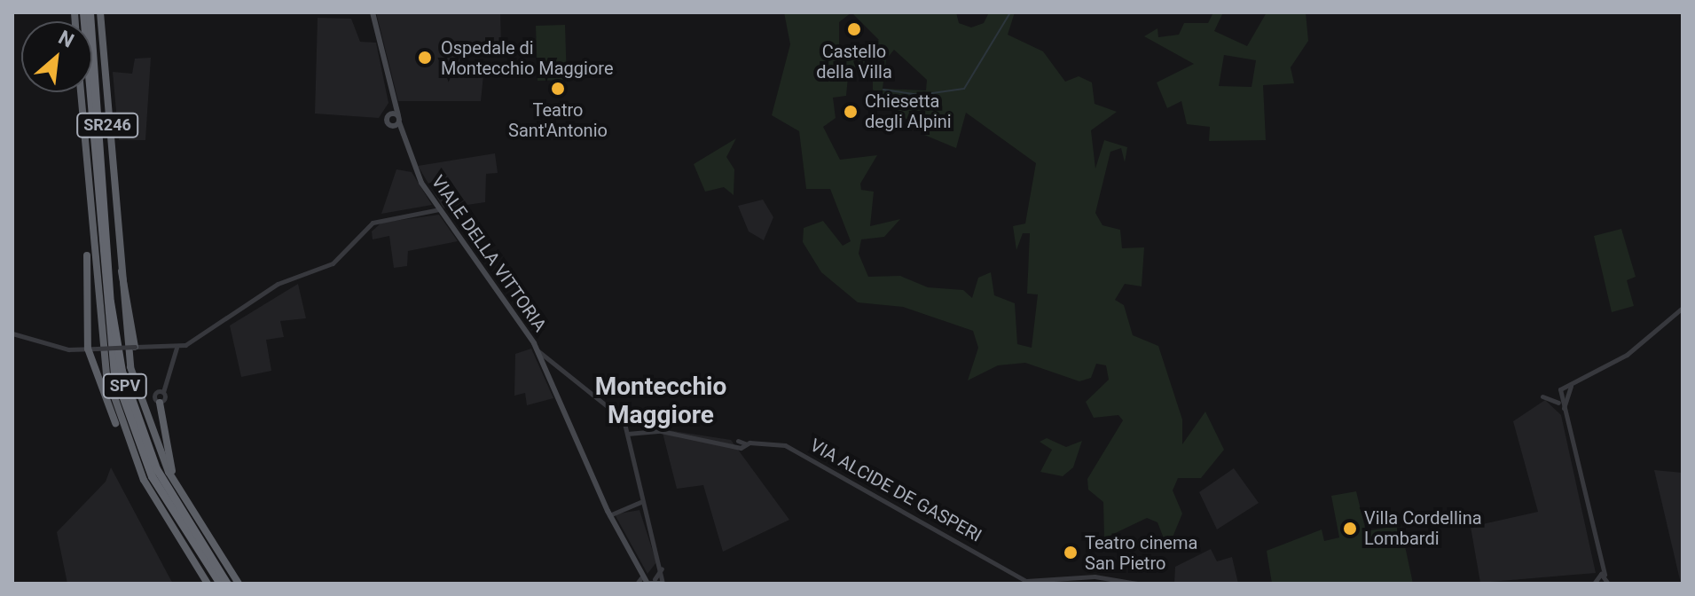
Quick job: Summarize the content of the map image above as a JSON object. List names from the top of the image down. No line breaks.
{"streets":{"highway":["SR246","SPV"],"main road":["VIALE DELLA VITTORIA"],"street":["VIA ALCIDE DE GASPERI"]},"districts":["Montecchio Maggiore"],"places":["Castello della Villa","Ospedale di Montecchio Maggiore","Teatro Sant'Antonio","Chiesetta degli Alpini","Villa Cordellina Lombardi","Teatro cinema San Pietro"],"north":"top right"}
